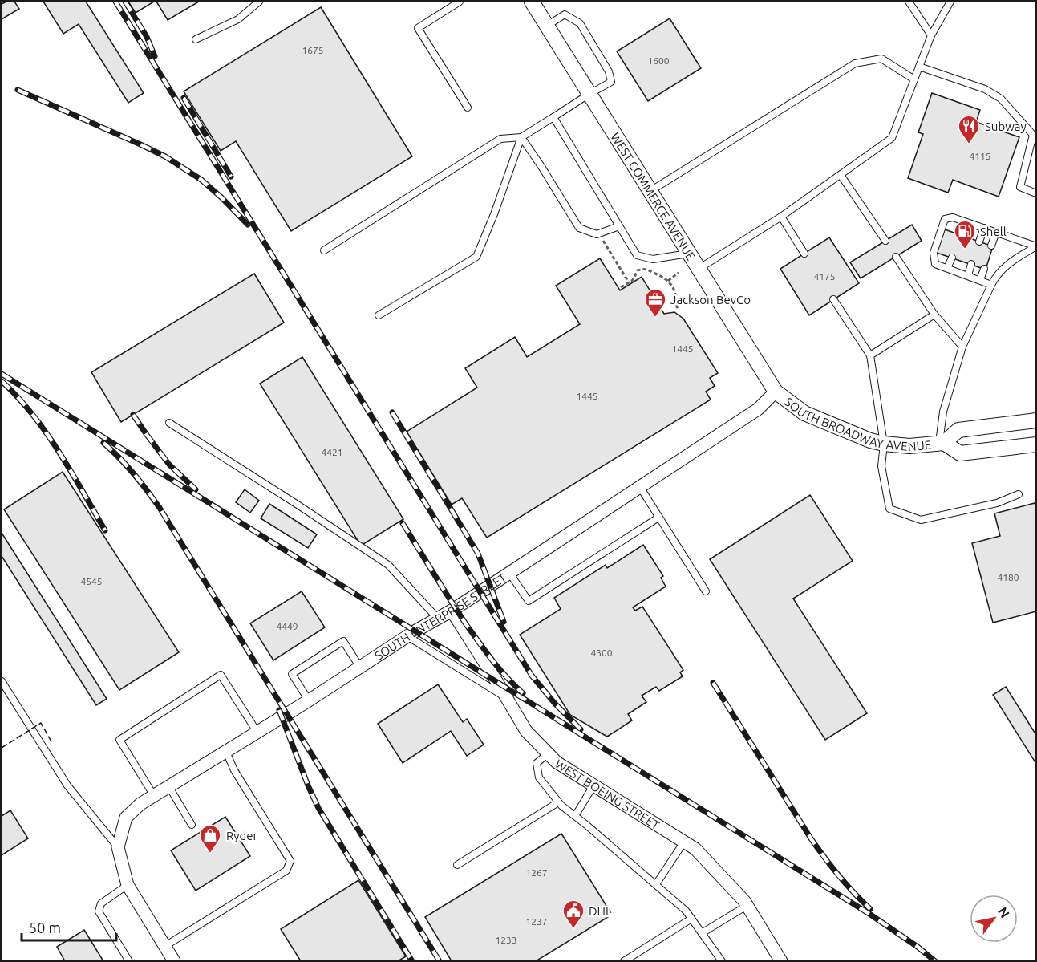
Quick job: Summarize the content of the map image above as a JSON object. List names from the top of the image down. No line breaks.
{"streets":{"street":["WEST COMMERCE AVENUE","SOUTH BROADWAY AVENUE","SOUTH ENTERPRISE STREET","WEST BOEING STREET"]},"crossings":[["WEST COMMERCE AVENUE","SOUTH BROADWAY AVENUE"],["WEST COMMERCE AVENUE","SOUTH ENTERPRISE STREET"],["SOUTH BROADWAY AVENUE","SOUTH ENTERPRISE STREET"],["SOUTH ENTERPRISE STREET","WEST BOEING STREET"]],"places":{"restaurant":["Subway"],"fuel station":["Shell"],"office":["Jackson BevCo"],"shop":["Ryder"],"public building":["DHL"]},"house_numbers":["1675","1600","4115","4175","1445","1445","4421","4180","4545","4449","4300","1267","1237","1233"],"scale_bar":"50 m","north":"top right"}
